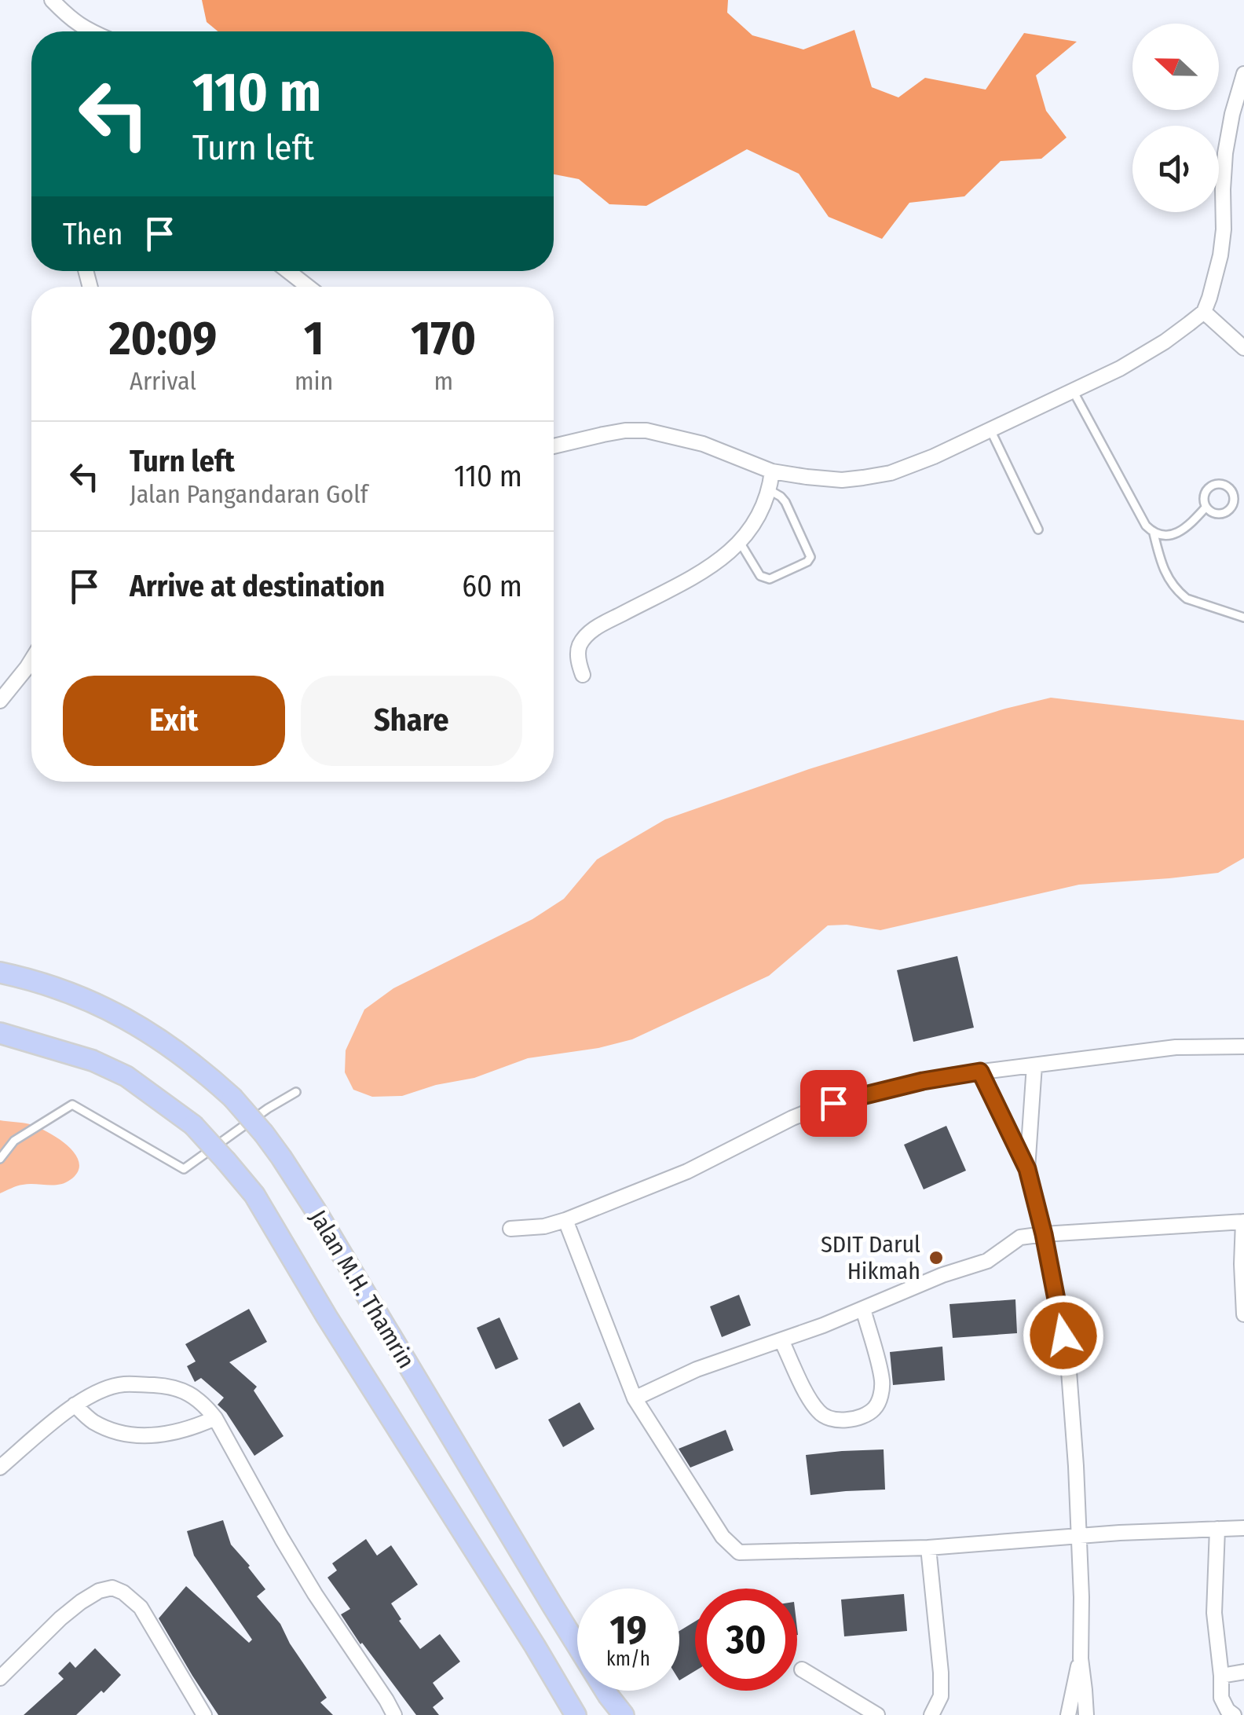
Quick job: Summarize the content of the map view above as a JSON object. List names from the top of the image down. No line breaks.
{"streets":{"main road":["Jalan M.H. Thamrin"]},"places":["SDIT Darul Hikmah"],"north":"left","page":{"turn":["110 m","Turn left"],"then":"Then","eta":["20:09","Arrival","1","min","170","m"],"list":[{"name":"Turn left","note":"Jalan Pangandaran Golf","value":"110 m"},{"name":"Arrive at destination","value":"60 m"}],"buttons":["Exit","Share"],"speed":"19 km/h","limit":"30"}}
